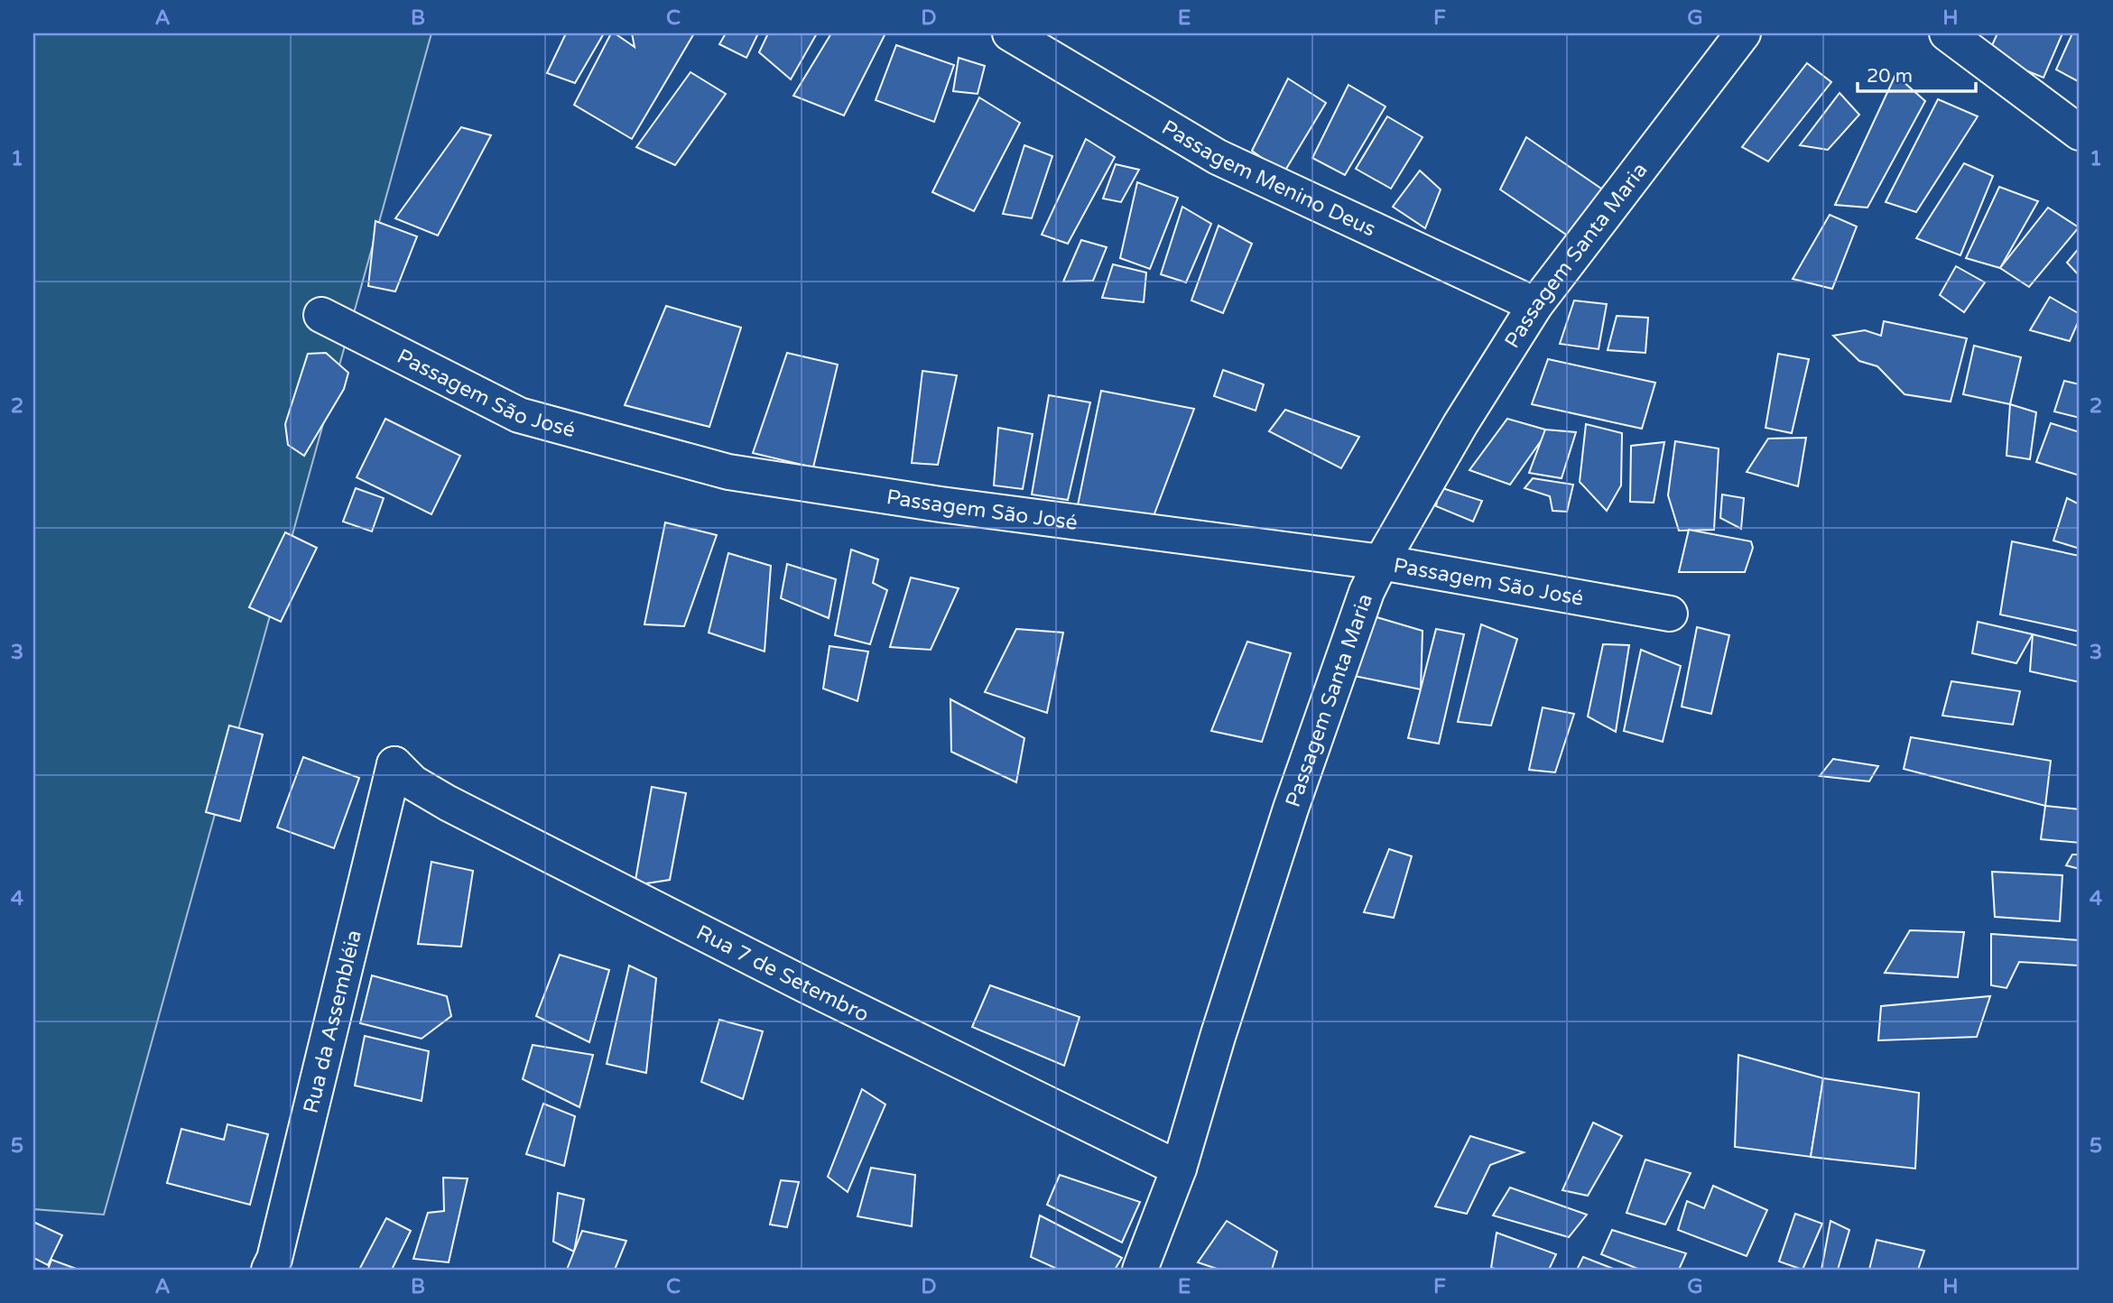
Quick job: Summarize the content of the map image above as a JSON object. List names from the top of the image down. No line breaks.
{"streets":{"street":["Passagem Menino Deus","Passagem Santa Maria","Passagem São José","Rua 7 de Setembro","Rua da Assembléia"]},"crossings":[["Passagem Menino Deus","Passagem Santa Maria"],["Passagem Santa Maria","Passagem São José"],["Passagem Santa Maria","Rua 7 de Setembro"],["Rua 7 de Setembro","Rua da Assembléia"]],"scale_bar":"20 m","grid":{"columns":["A","B","C","D","E","F","G","H"],"rows":["1","2","3","4","5"]}}
